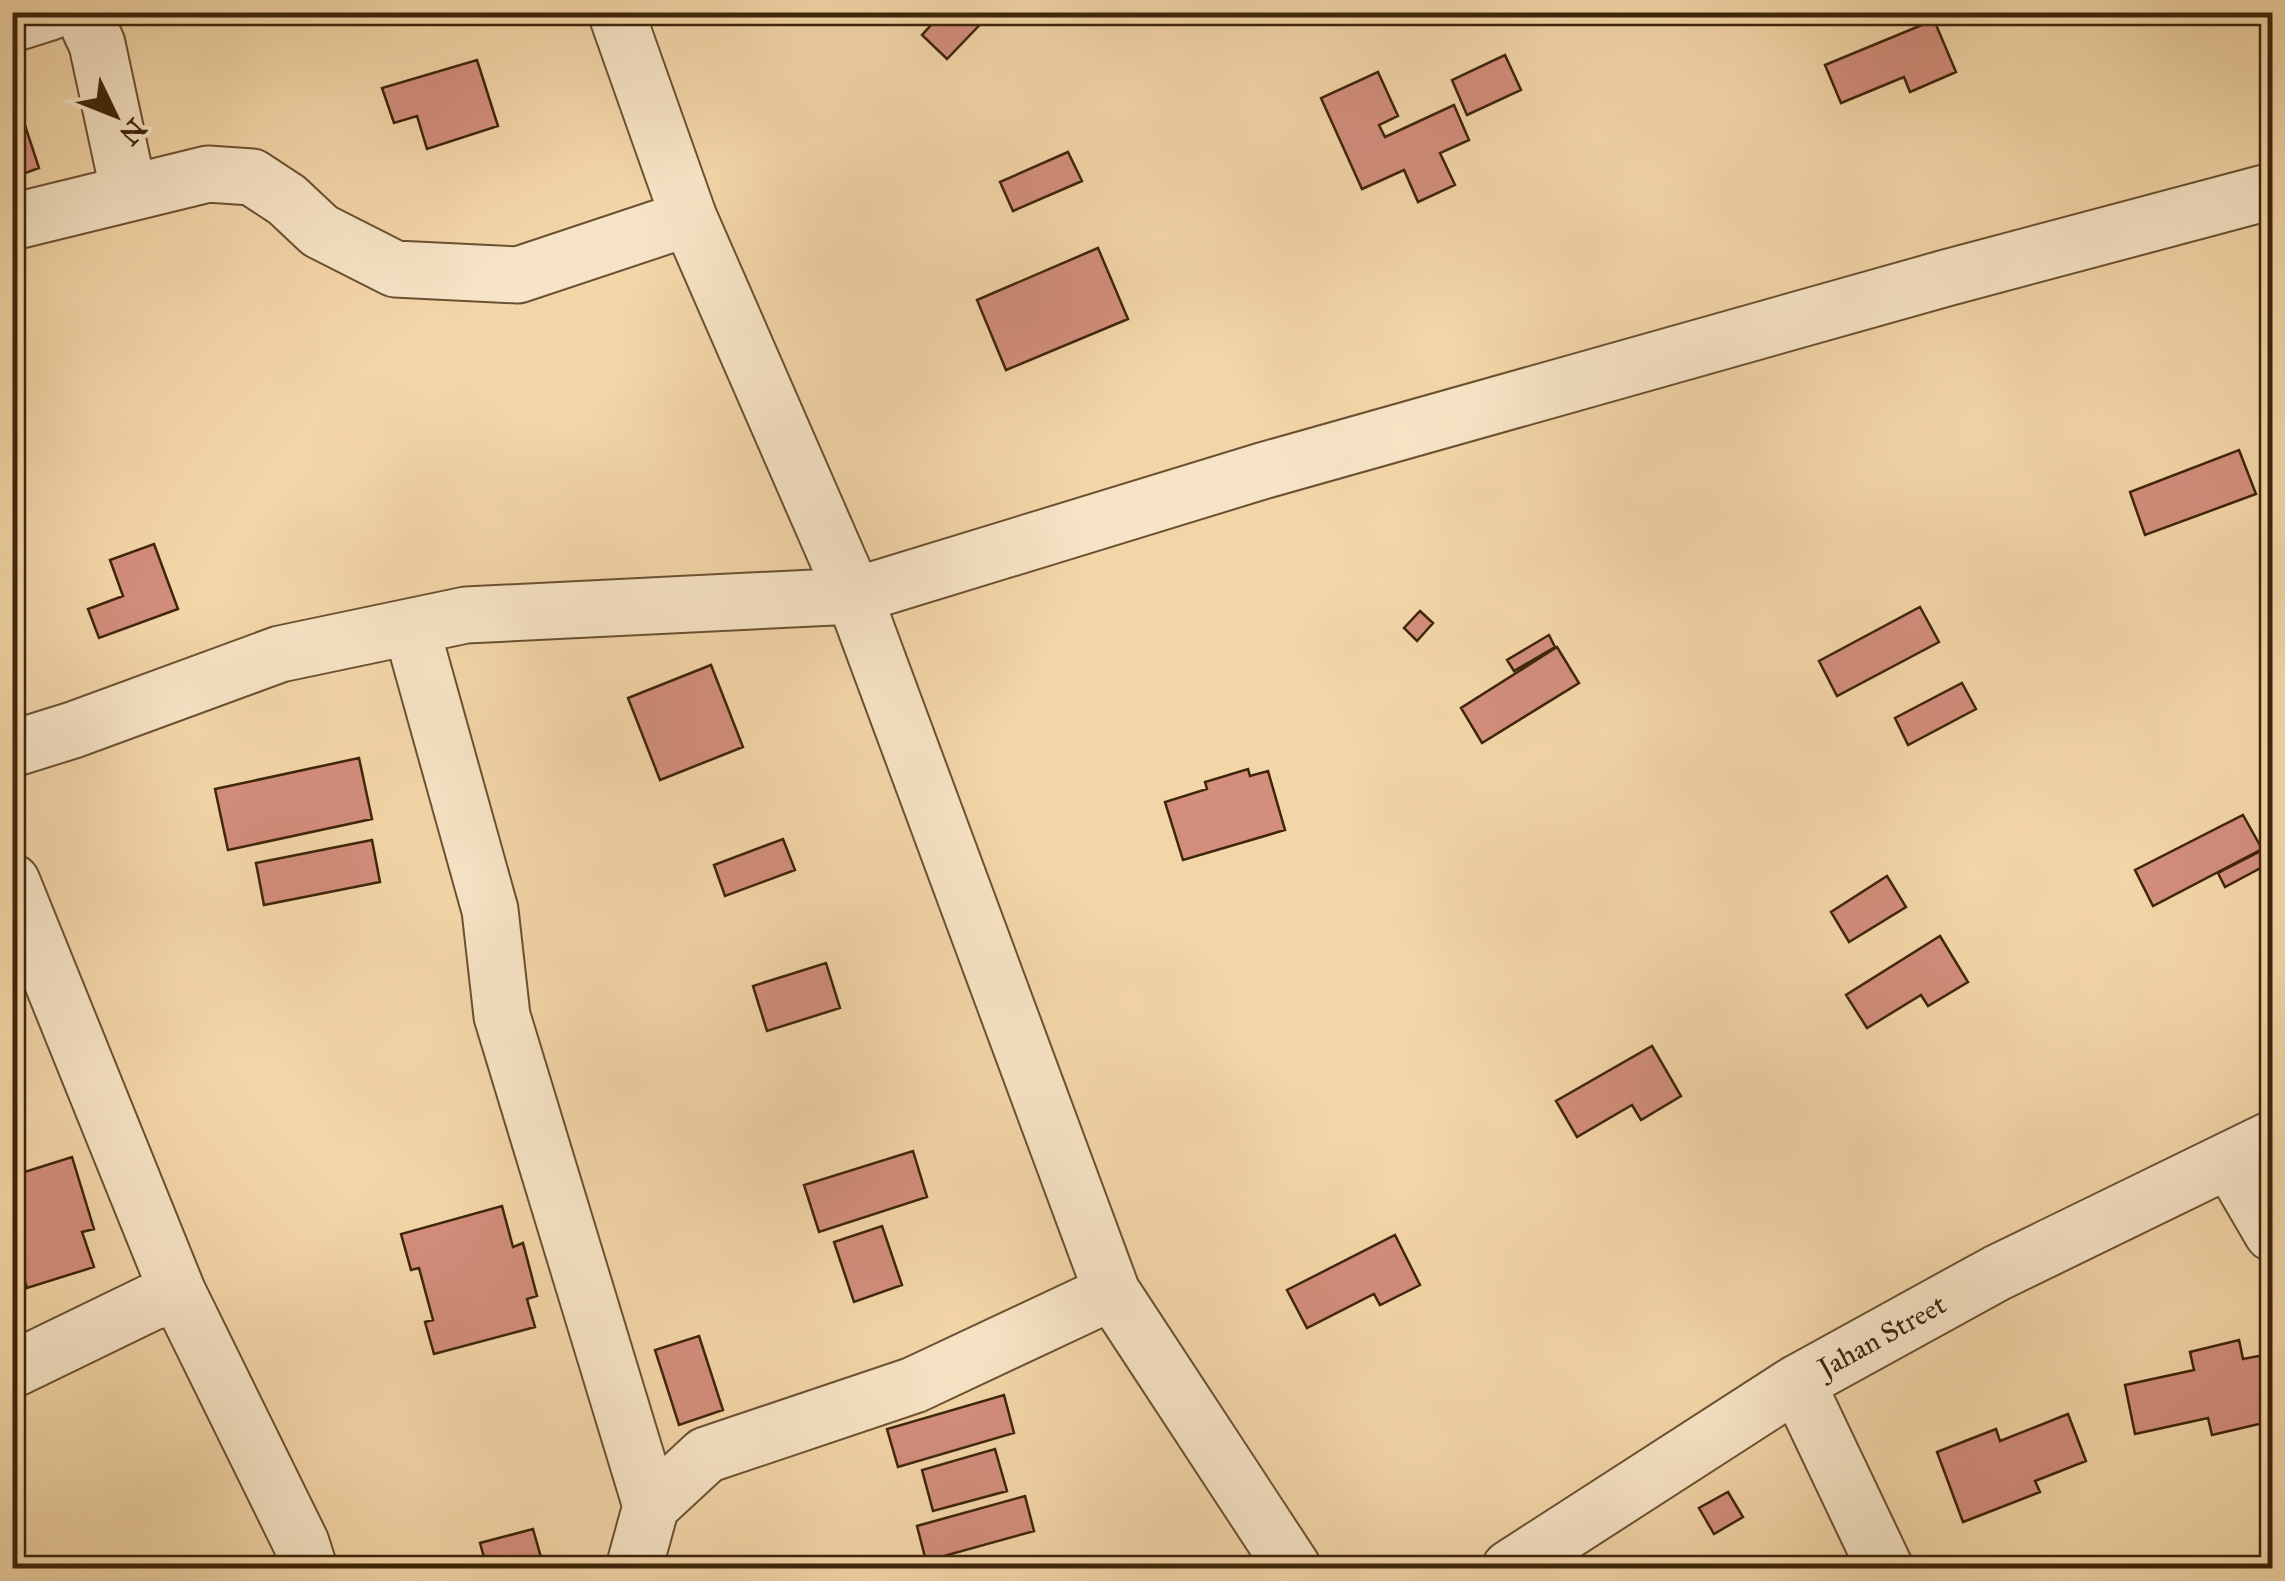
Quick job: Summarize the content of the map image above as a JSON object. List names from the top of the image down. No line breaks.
{"streets":{"street":["Jahan Street"]},"north":"bottom right"}
